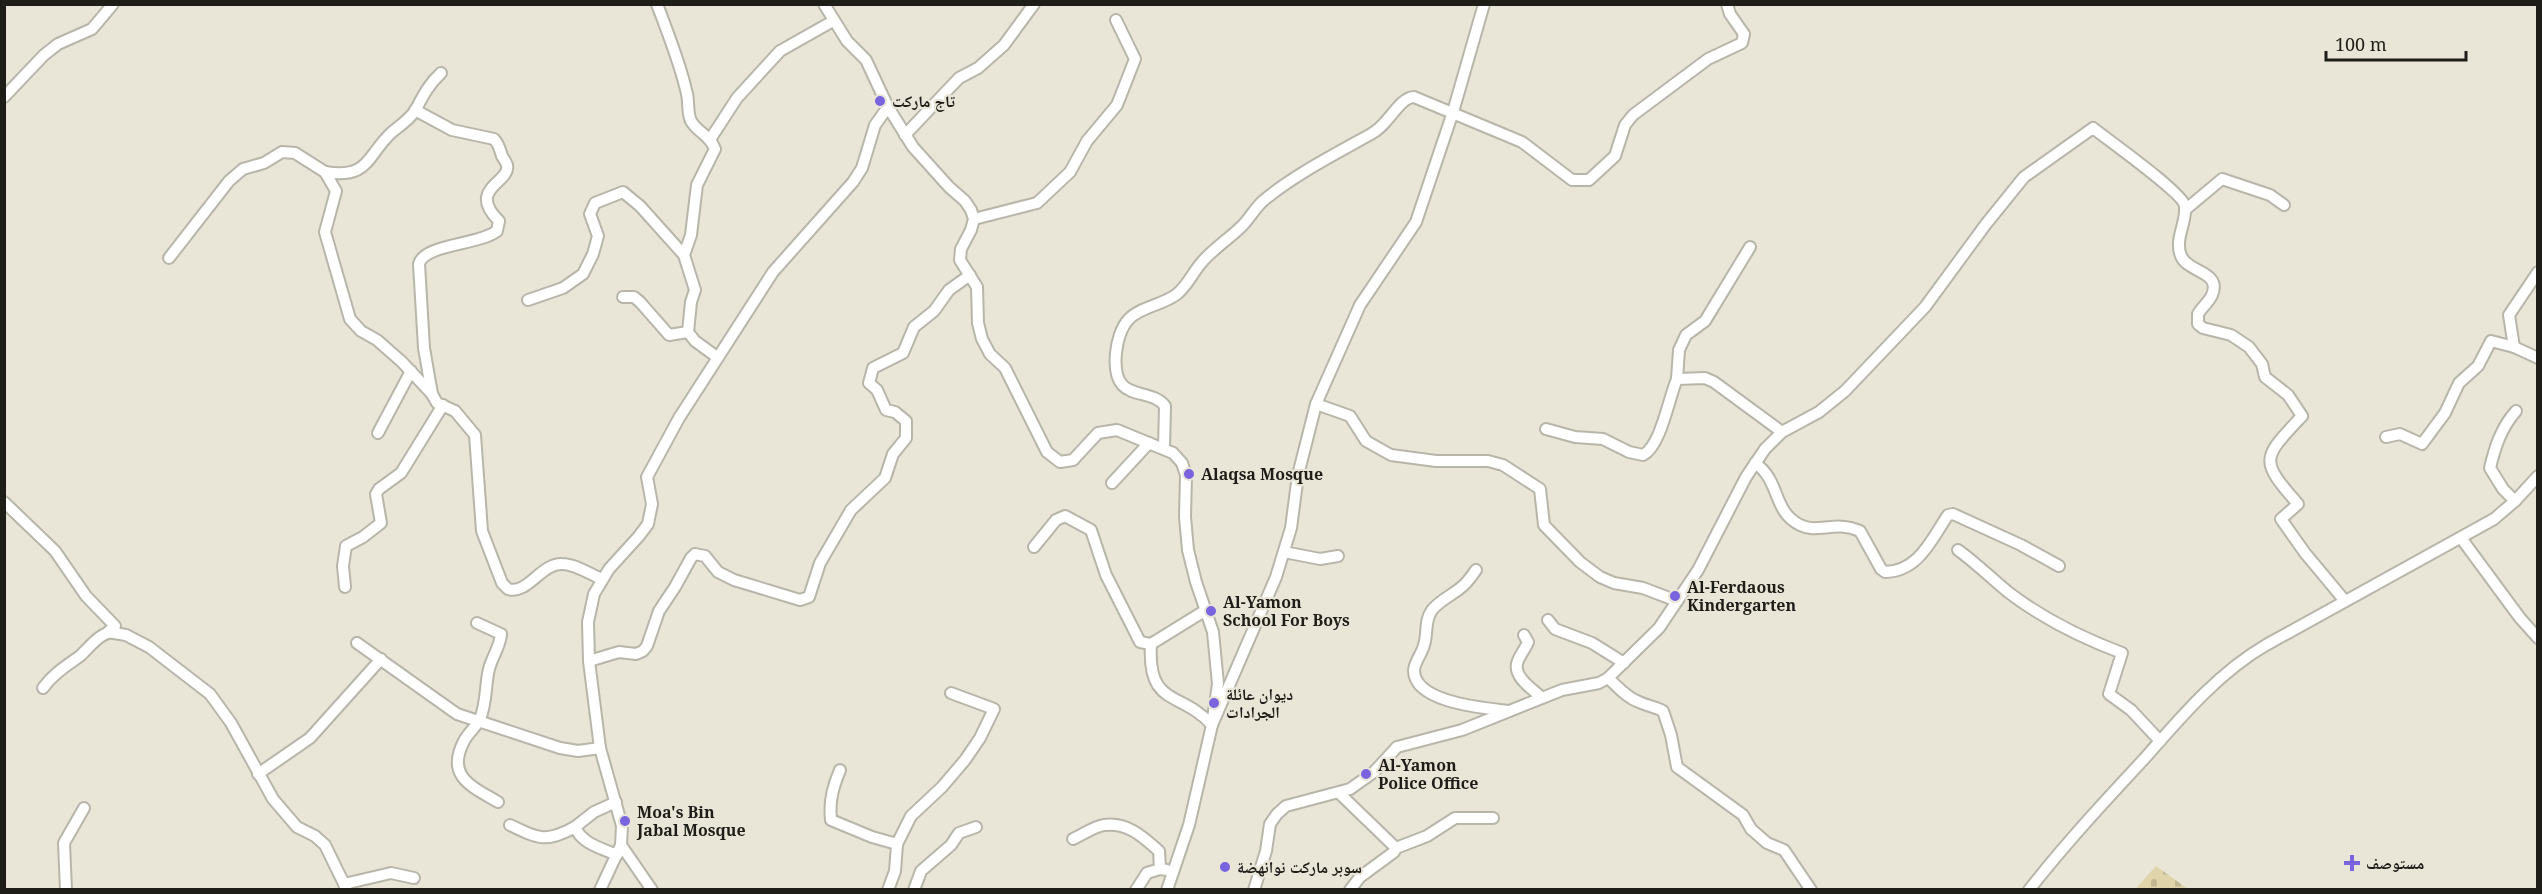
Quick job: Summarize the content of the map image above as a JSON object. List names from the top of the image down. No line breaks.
{"places":{"other":["تاج ماركت","Alaqsa Mosque","Al-Ferdaous Kindergarten","Al-Yamon School For Boys","ديوان عائلة الجرادات","Al-Yamon Police Office","Moa's Bin Jabal Mosque","سوبر ماركت نوانهضة"],"health":["مستوصف"]},"scale_bar":"100 m"}
